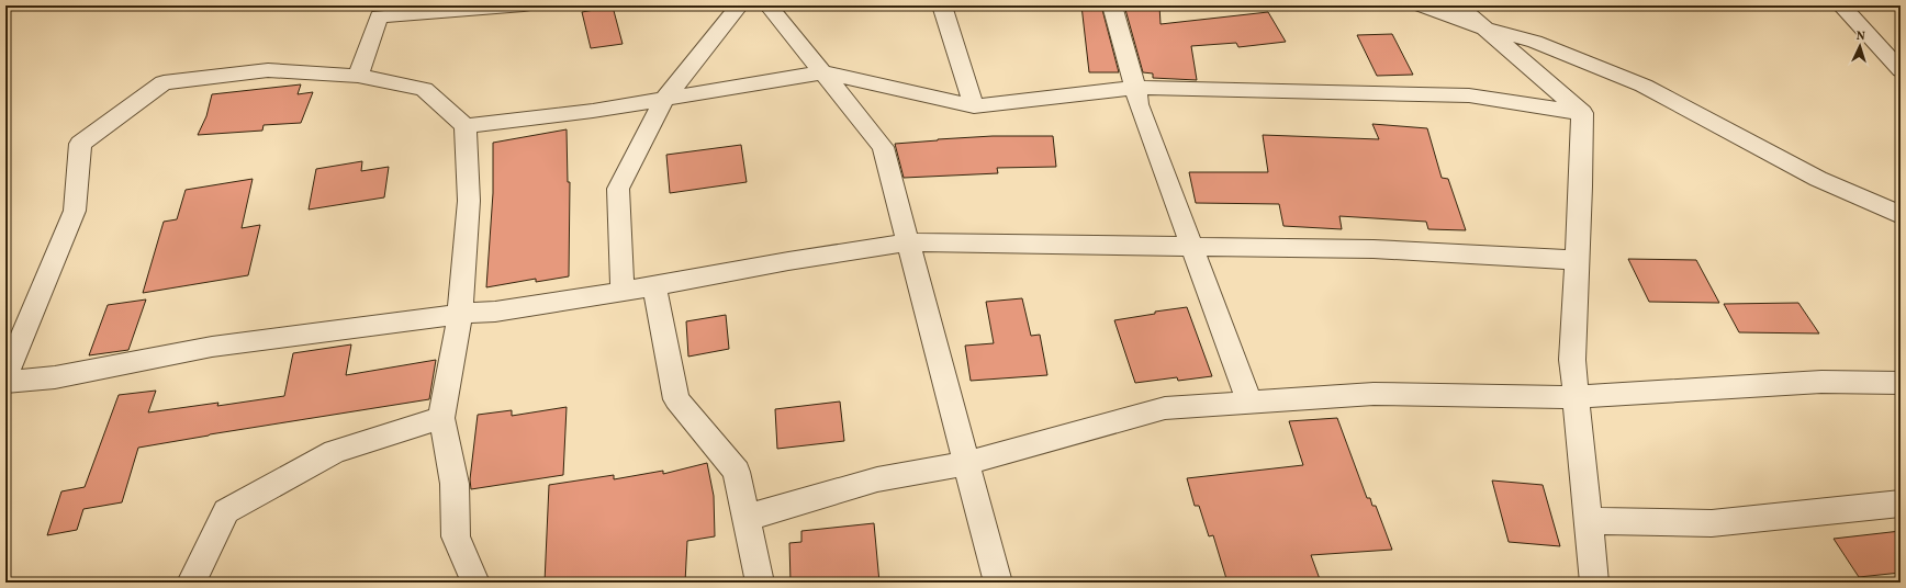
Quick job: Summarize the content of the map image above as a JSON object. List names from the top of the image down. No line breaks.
{"north":"top"}
